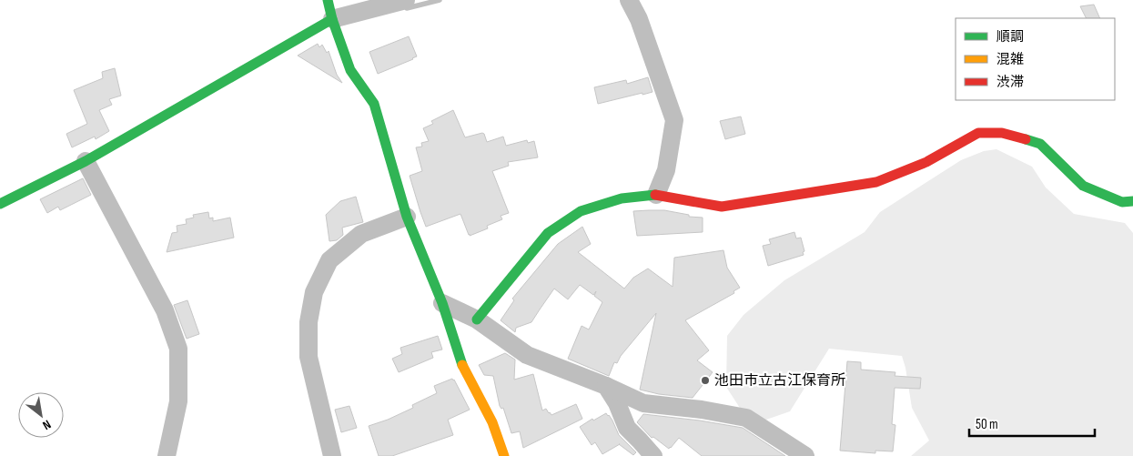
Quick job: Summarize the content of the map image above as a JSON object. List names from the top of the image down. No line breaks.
{"places":["池田市立古江保育所"],"legend":["順調","混雑","渋滞"],"scale_bar":"50 m","north":"bottom right"}
